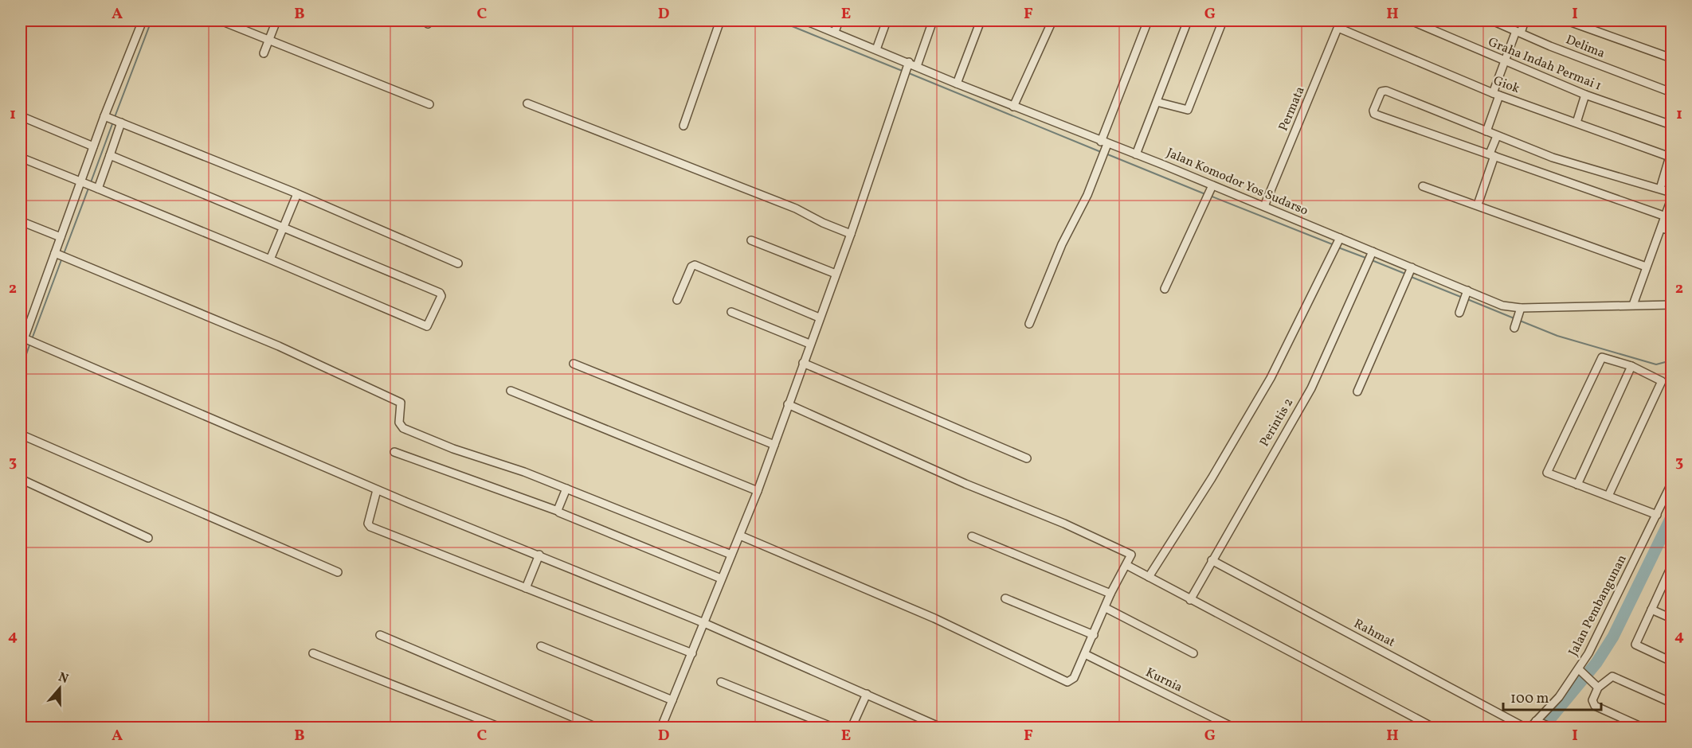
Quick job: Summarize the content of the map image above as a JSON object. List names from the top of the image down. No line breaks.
{"streets":{"street":["Delima","Graha Indah Permai 1","Giok","Permata","Jalan Komodor Yos Sudarso","Perintis 2","Jalan Pembangunan","Rahmat","Kurnia"]},"crossings":[["Giok","Permata"],["Permata","Jalan Komodor Yos Sudarso"],["Jalan Komodor Yos Sudarso","Perintis 2"],["Perintis 2","Rahmat"]],"scale_bar":"100 m","north":"top","grid":{"columns":["A","B","C","D","E","F","G","H","I"],"rows":["1","2","3","4"]}}
